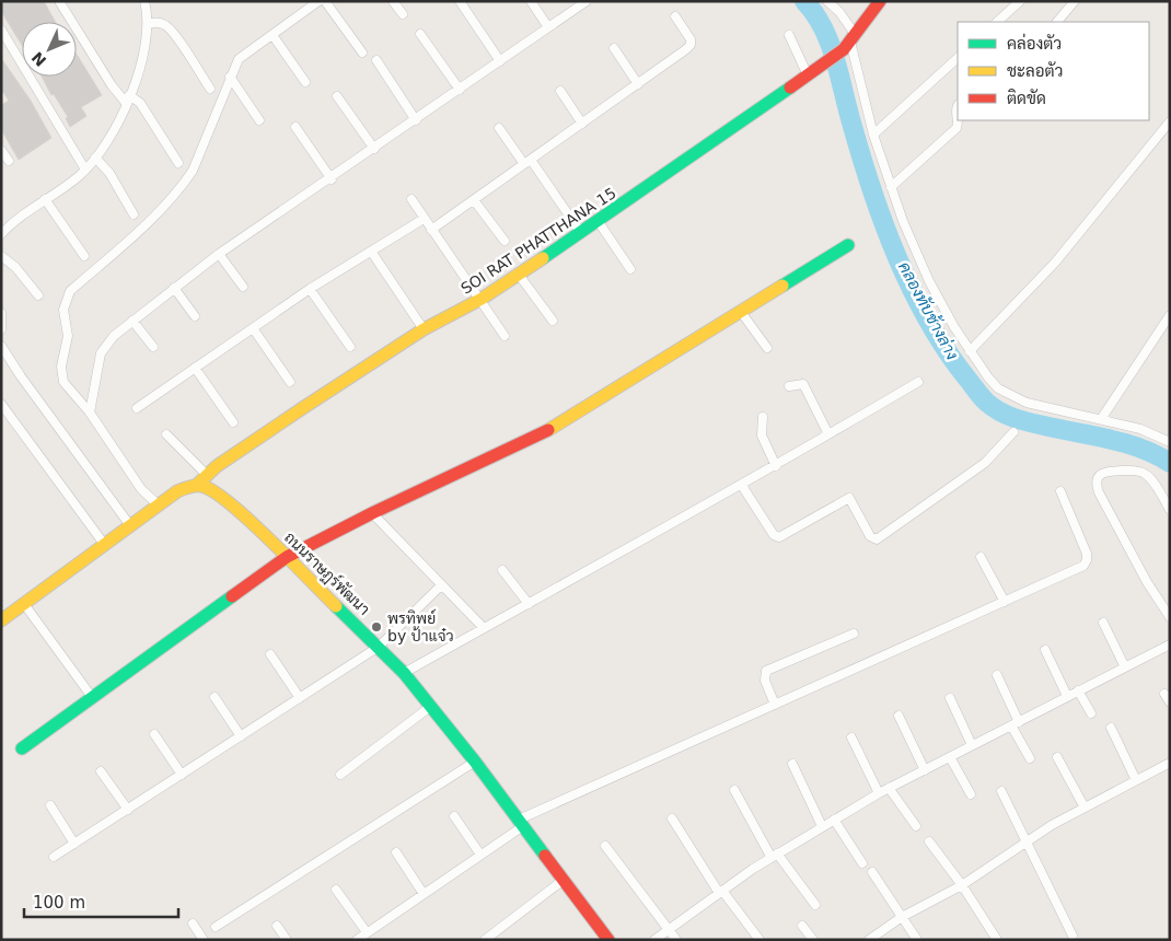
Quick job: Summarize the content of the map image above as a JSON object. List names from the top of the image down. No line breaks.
{"streets":{"street":["SOI RAT PHATTHANA 15","ถนนราษฏร์พัฒนา"]},"crossings":[["SOI RAT PHATTHANA 15","ถนนราษฏร์พัฒนา"]],"water":["คลองทับช้างล่าง"],"places":["พรทิพย์ by ป้าแจ๋ว"],"legend":["คล่องตัว","ชะลอตัว","ติดขัด"],"scale_bar":"100 m","north":"bottom left"}
